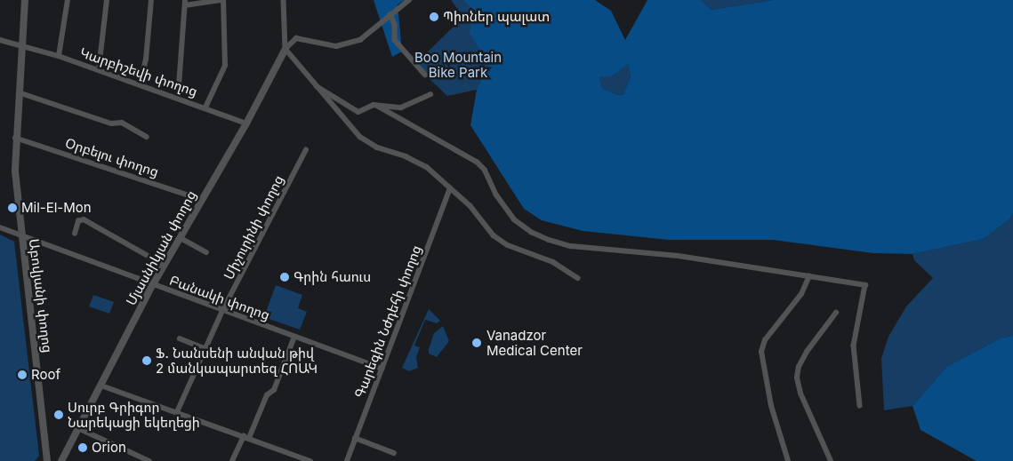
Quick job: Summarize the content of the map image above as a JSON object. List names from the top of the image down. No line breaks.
{"streets":{"street":["Կարբիշեվի փողոց","Օրբելու փողոց","Միչուրինի փողոց","Մյասնիկյան փողոց","Աբովյանի փողոց","Բանակի փողոց","Գարեգին Նժդեհի փողոց"]},"crossings":[["Կարբիշեվի փողոց","Մյասնիկյան փողոց"],["Կարբիշեվի փողոց","Աբովյանի փողոց"],["Օրբելու փողոց","Մյասնիկյան փողոց"],["Օրբելու փողոց","Աբովյանի փողոց"],["Միչուրինի փողոց","Բանակի փողոց"],["Մյասնիկյան փողոց","Բանակի փողոց"],["Աբովյանի փողոց","Բանակի փողոց"],["Բանակի փողոց","Գարեգին Նժդեհի փողոց"]],"parks":["Boo Mountain Bike Park"],"places":["Պիոներ պալատ","Mil-El-Mon","Գրին հաուս","Vanadzor Medical Center","Ֆ. Նանսենի անվան թիվ 2 մանկապարտեզ ՀՈԱԿ","Roof","Սուրբ Գրիգոր Նարեկացի եկեղեցի","Orion"]}
